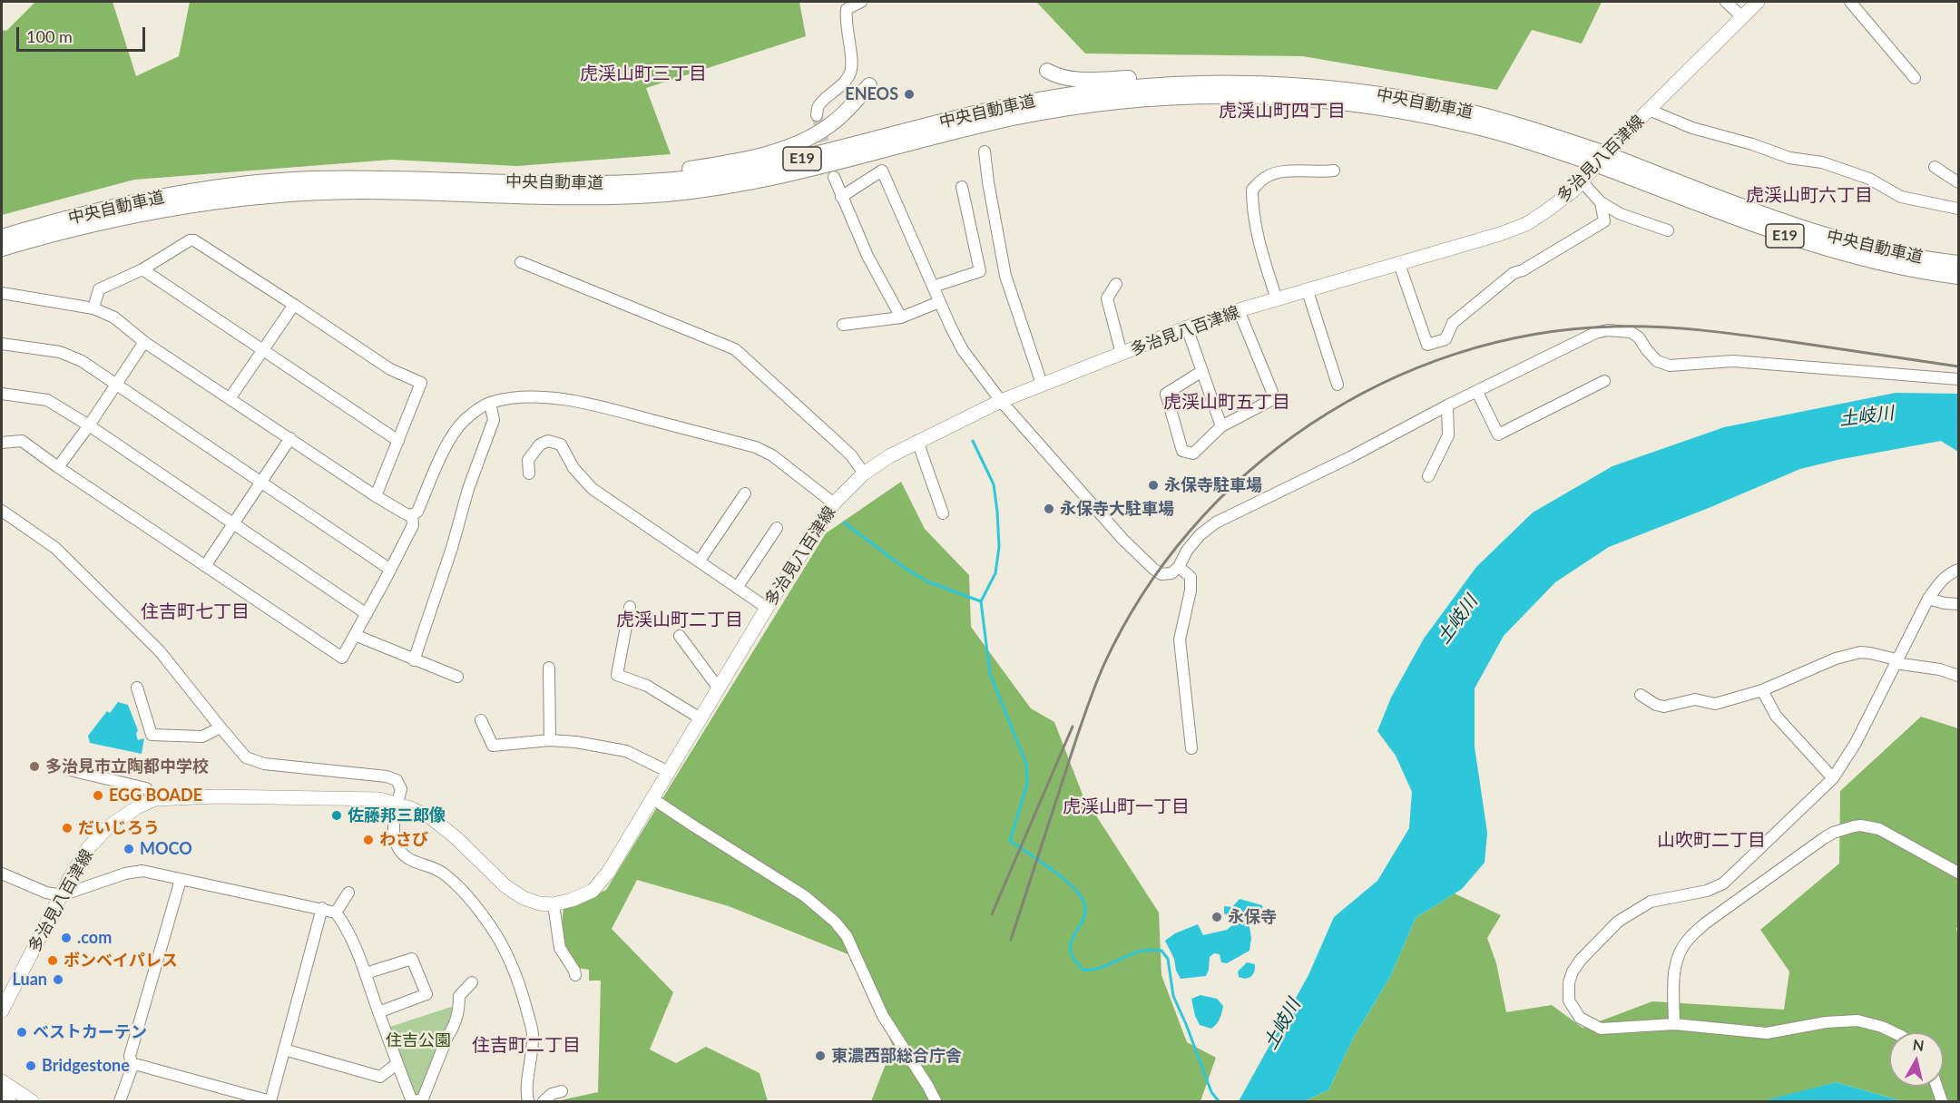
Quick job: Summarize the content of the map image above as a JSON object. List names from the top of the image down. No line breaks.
{"streets":{"highway":["中央自動車道","E19"],"main road":["多治見八百津線"]},"districts":["虎渓山町三丁目","虎渓山町四丁目","虎渓山町六丁目","虎渓山町五丁目","住吉町七丁目","虎渓山町二丁目","虎渓山町一丁目","山吹町二丁目","住吉町二丁目"],"water":["土岐川"],"parks":["住吉公園"],"places":["ENEOS","永保寺駐車場","永保寺大駐車場","多治見市立陶都中学校","EGG BOADE","佐藤邦三郎像","だいじろう","わさび","MOCO","永保寺",".com","ボンベイパレス","Luan","ベストカーテン","東濃西部総合庁舎","Bridgestone"],"scale_bar":"100 m","north":"top"}
